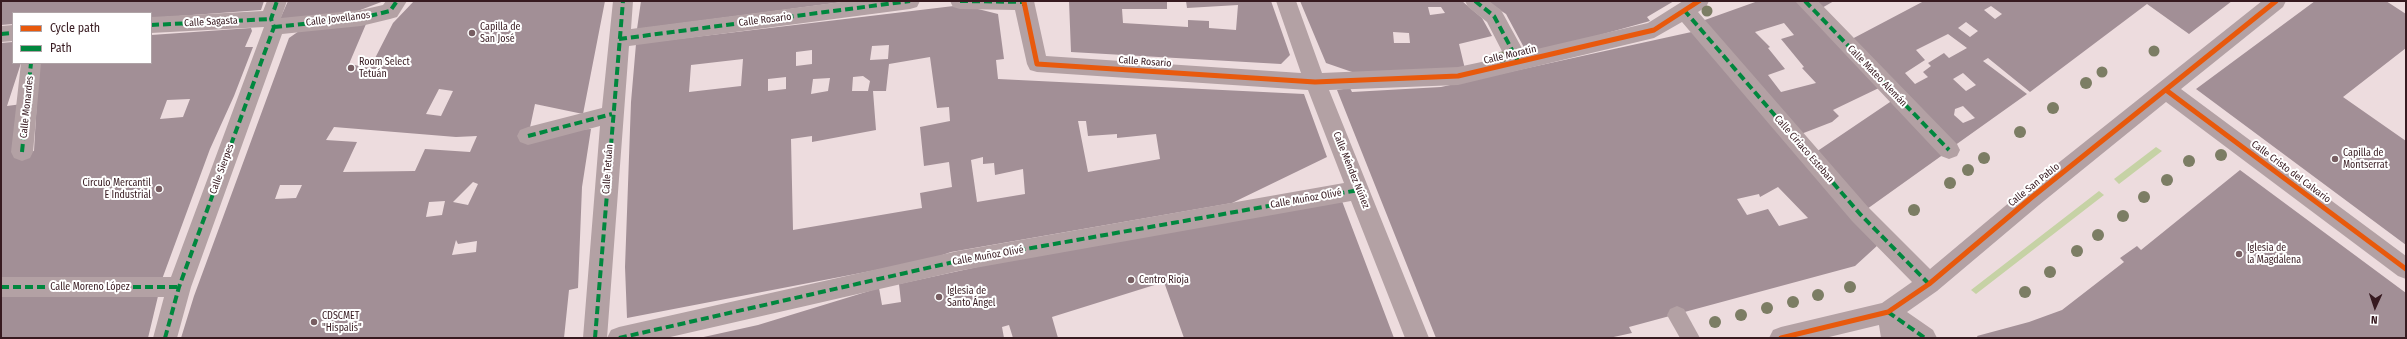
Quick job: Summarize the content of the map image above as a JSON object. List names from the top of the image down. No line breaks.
{"streets":{"street":["Calle Jovellanos","Calle Rosario","Calle Sagasta","Calle Moratín","Calle Mateo Alemán","Calle Monardes","Calle Ciriaco Esteban","Calle Sierpes","Calle Tetuán","Calle Méndez Núñez","Calle Cristo del Calvario","Calle San Pablo","Calle Muñoz Olivé","Calle Moreno López"]},"crossings":[["Calle Jovellanos","Calle Sagasta"],["Calle Jovellanos","Calle Sierpes"],["Calle Rosario","Calle Moratín"],["Calle Rosario","Calle Tetuán"],["Calle Rosario","Calle Méndez Núñez"],["Calle Sagasta","Calle Sierpes"],["Calle Moratín","Calle Ciriaco Esteban"],["Calle Moratín","Calle Méndez Núñez"],["Calle Ciriaco Esteban","Calle San Pablo"],["Calle Sierpes","Calle Moreno López"],["Calle Méndez Núñez","Calle Muñoz Olivé"],["Calle Cristo del Calvario","Calle San Pablo"]],"places":["Capilla de San José","Room Select Tetuán","Capilla de Montserrat","Circulo Mercantil E Industrial","Iglesia de la Magdalena","Centro Rioja","Iglesia de Santo Ángel","CDSCMET \"Hispalis\""],"legend":["Cycle path","Path"],"north":"bottom"}
